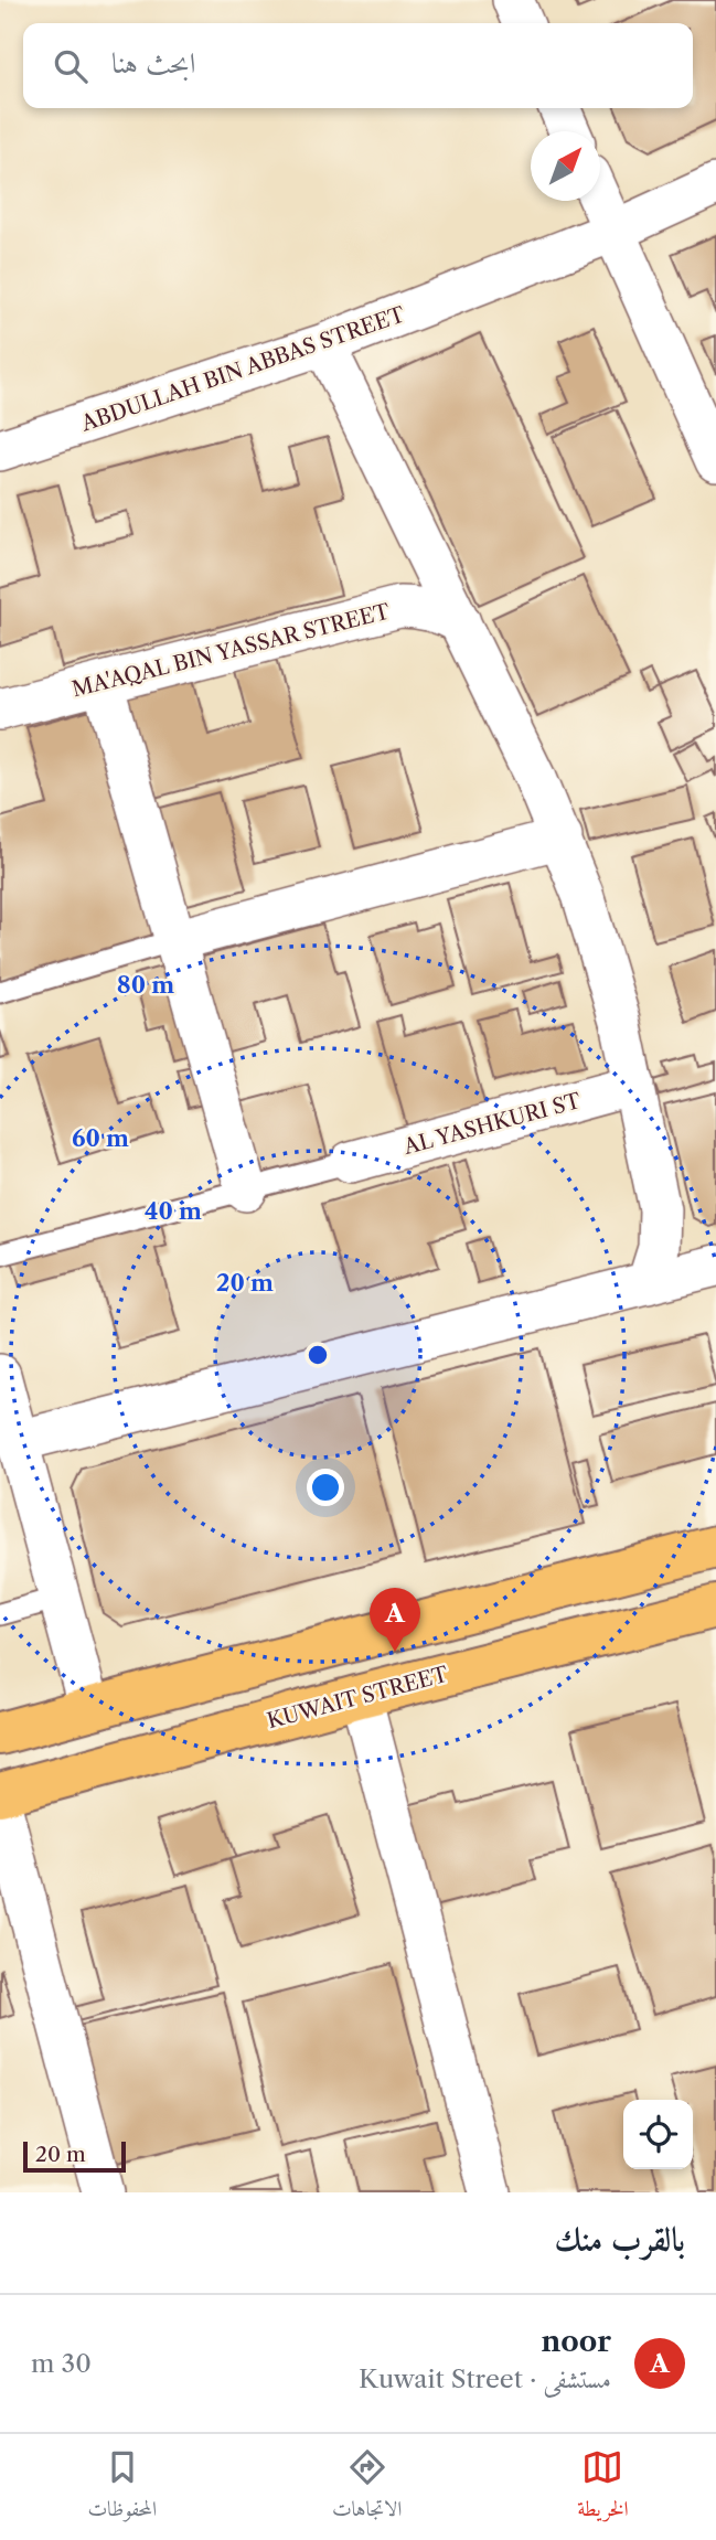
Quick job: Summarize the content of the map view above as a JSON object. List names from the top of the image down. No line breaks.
{"streets":{"main road":["KUWAIT STREET"],"street":["ABDULLAH BIN ABBAS STREET","MA'AQAL BIN YASSAR STREET","AL YASHKURI ST"]},"scale_bar":"20 m","north":"top right","page":{"search":"ابحث هنا","pins":"A","scale":"20 m","heading":"بالقرب منك","list":[{"mark":"A","name":"noor","note":"مستشفى · Kuwait Street","value":"30 m"}],"nav":["الخريطة","الاتجاهات","المحفوظات"]},"rings":["80 m","60 m","40 m","20 m"]}
